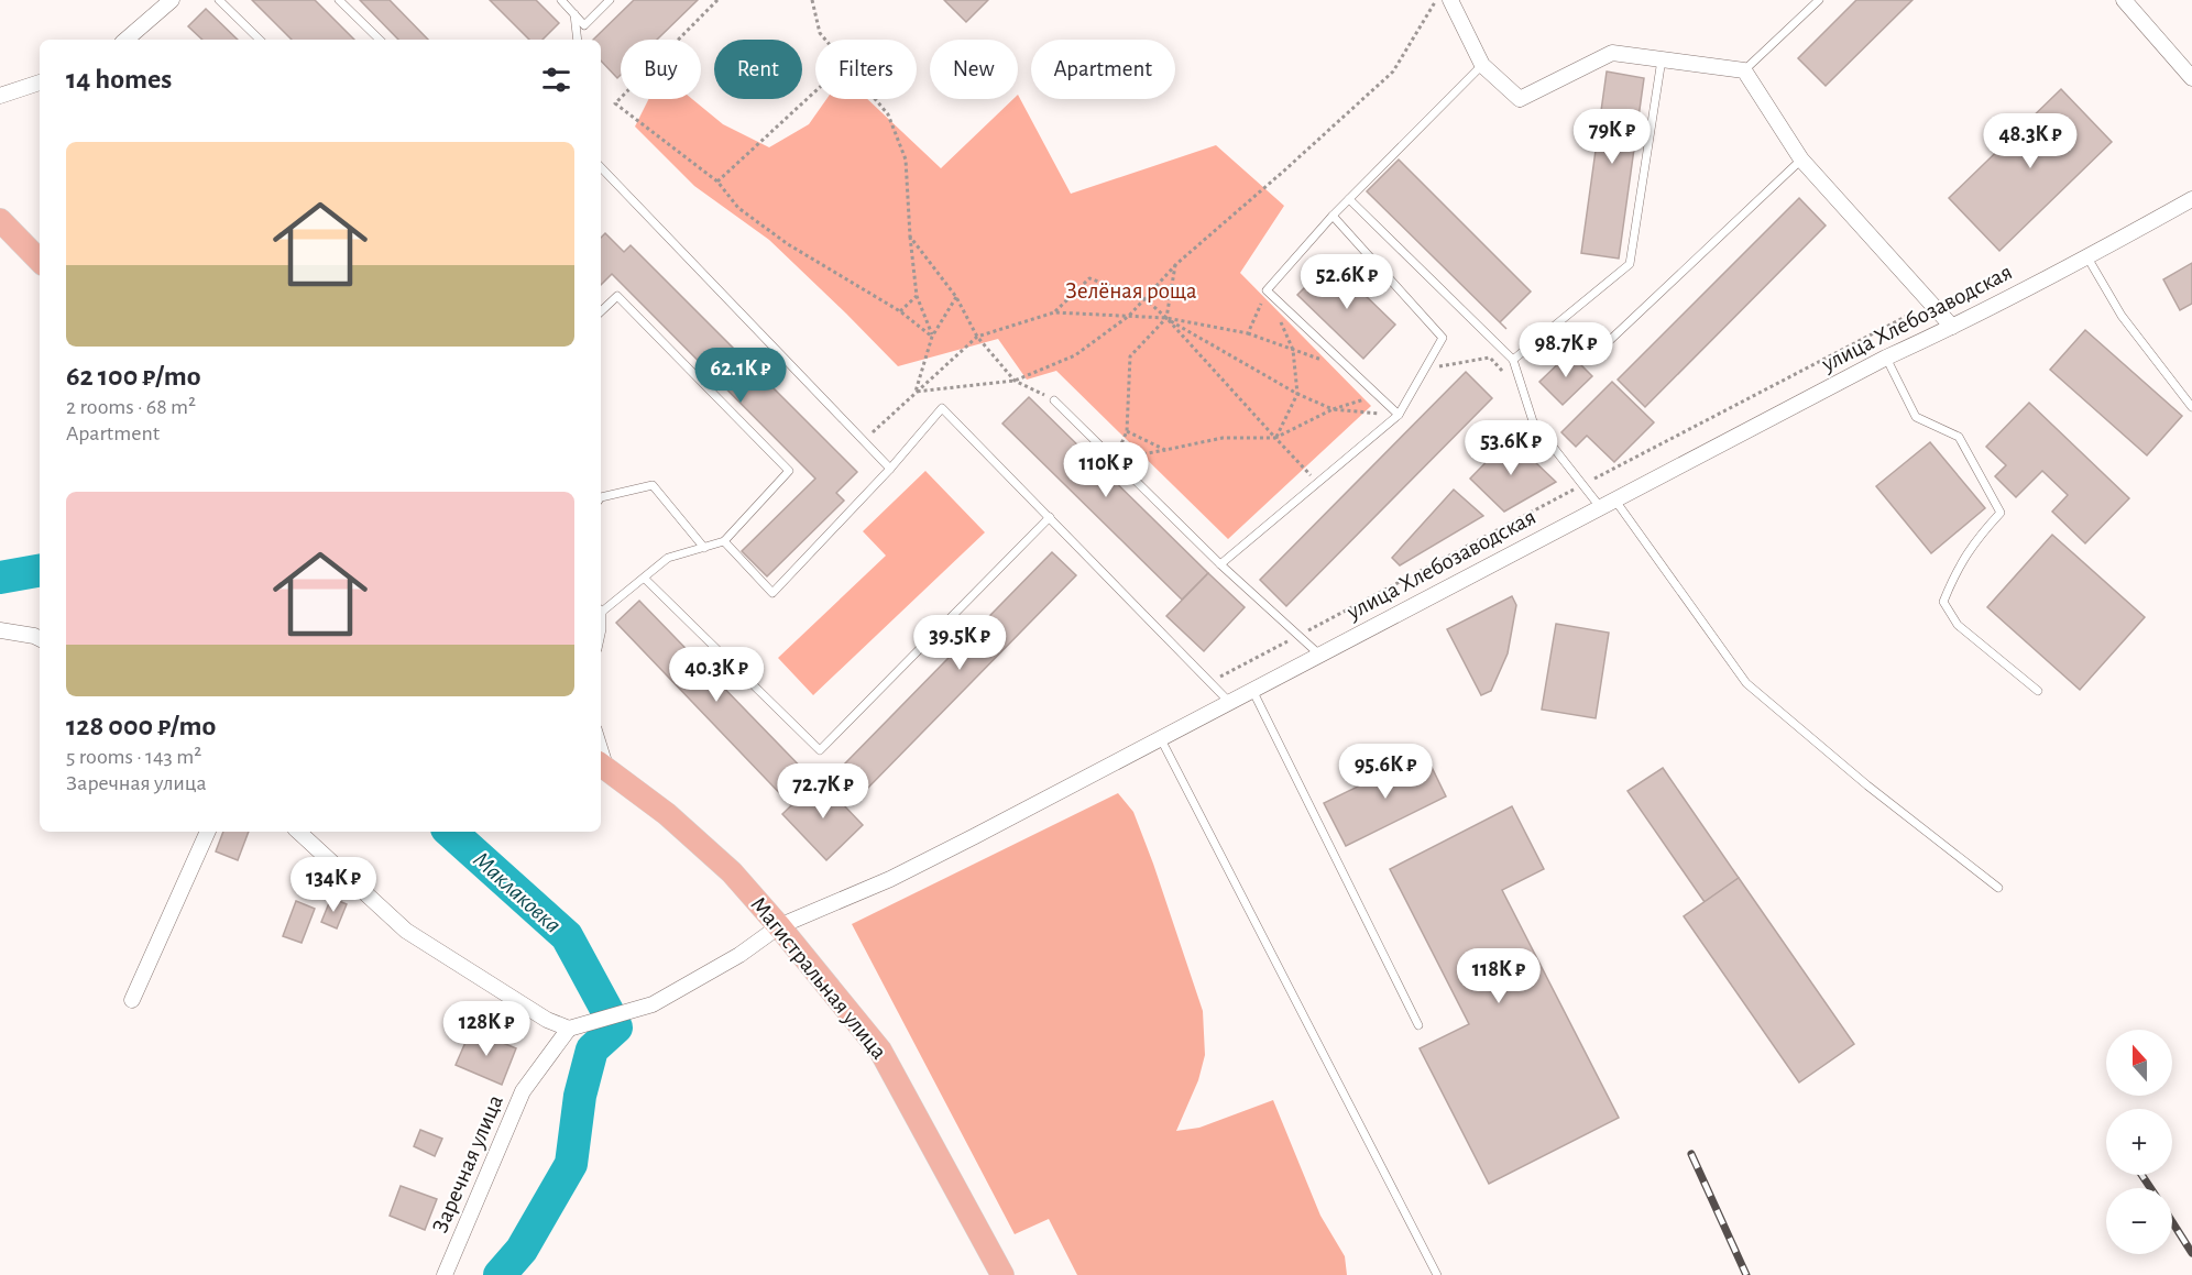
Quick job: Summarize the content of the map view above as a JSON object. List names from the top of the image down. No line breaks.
{"streets":{"main road":["Магистральная улица"],"street":["улица Хлебозаводская","Заречная улица"]},"crossings":[["улица Хлебозаводская","Магистральная улица"],["улица Хлебозаводская","Заречная улица"]],"water":["Маклаковка"],"parks":["Зелёная роща"],"north":"top","page":{"chip":["Buy","Rent","Filters","New","Apartment"],"heading":"14 homes","price":["79K ₽","48.3K ₽","52.6K ₽","98.7K ₽","62.1K ₽","53.6K ₽","110K ₽","39.5K ₽","40.3K ₽","95.6K ₽","72.7K ₽","134K ₽","118K ₽","128K ₽"],"list":[{"name":"62 100 ₽/mo","note":"2 rooms · 68 m² · Apartment"},{"name":"128 000 ₽/mo","note":"5 rooms · 143 m² · Заречная улица"}],"map_buttons":["+","−"]}}
